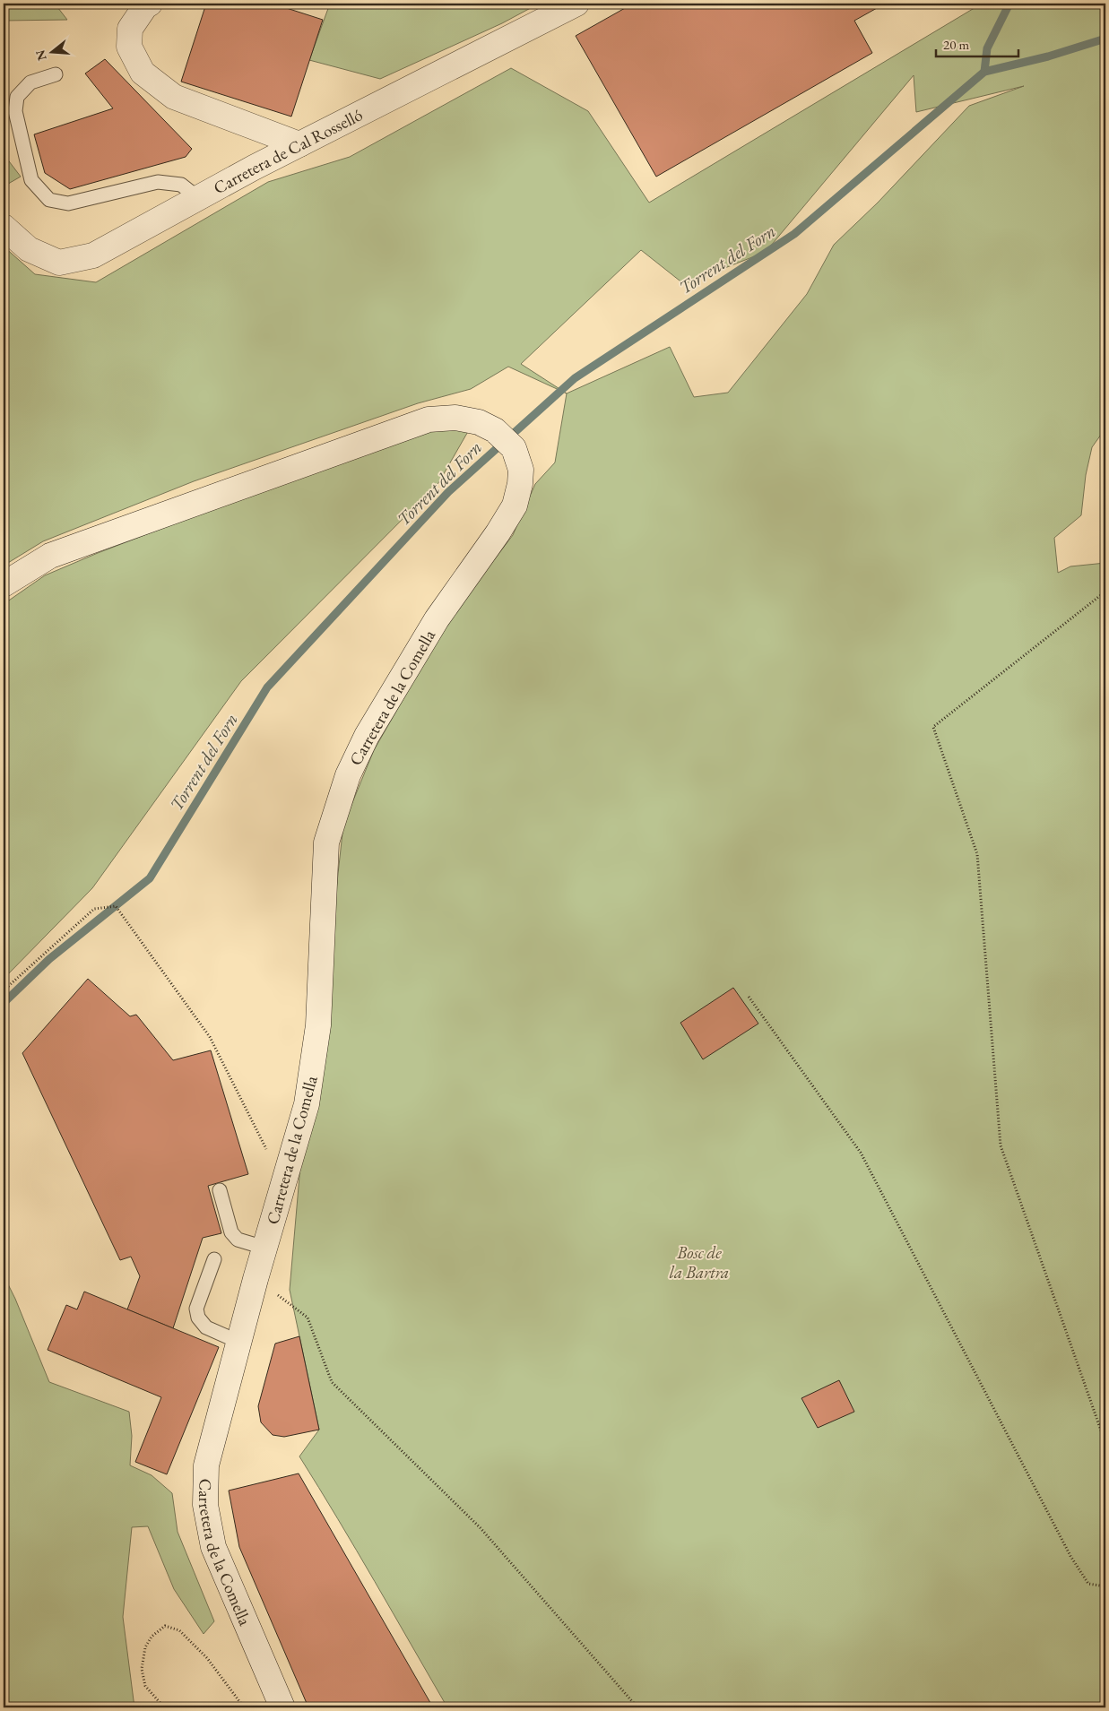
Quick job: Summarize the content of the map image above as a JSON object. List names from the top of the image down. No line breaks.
{"streets":{"main road":["Carretera de Cal Rosselló","Carretera de la Comella"]},"water":["Torrent del Forn"],"parks":["Bosc de la Bartra"],"scale_bar":"20 m","north":"left"}
